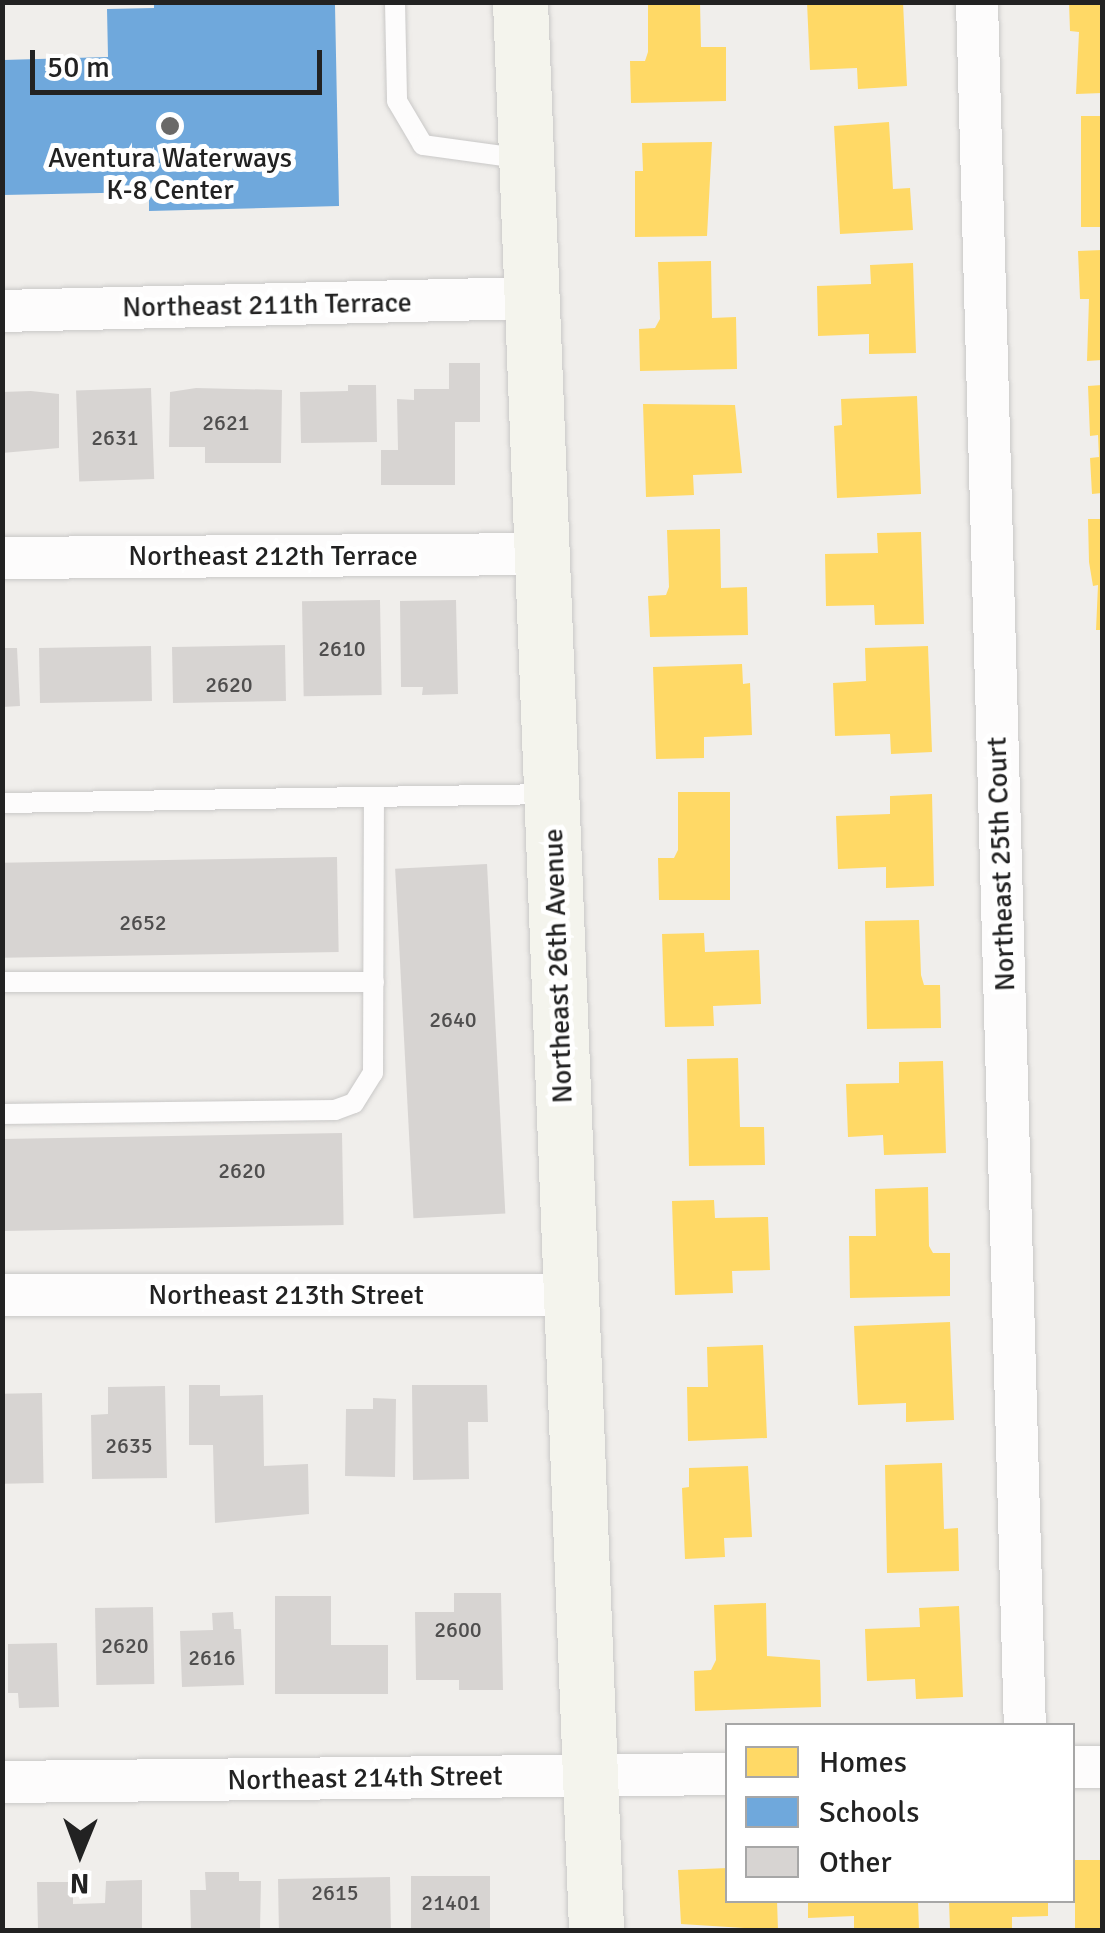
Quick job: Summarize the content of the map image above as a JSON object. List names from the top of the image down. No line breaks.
{"streets":{"street":["Northeast 211th Terrace","Northeast 212th Terrace","Northeast 25th Court","Northeast 26th Avenue","Northeast 213th Street","Northeast 214th Street"]},"crossings":[["Northeast 211th Terrace","Northeast 26th Avenue"],["Northeast 212th Terrace","Northeast 26th Avenue"],["Northeast 26th Avenue","Northeast 213th Street"],["Northeast 26th Avenue","Northeast 214th Street"]],"places":["Aventura Waterways K-8 Center"],"house_numbers":["2621","2631","2610","2620","2652","2640","2620","2635","2600","2620","2616","2615","21401"],"legend":["Homes","Schools","Other"],"scale_bar":"50 m","north":"bottom"}
